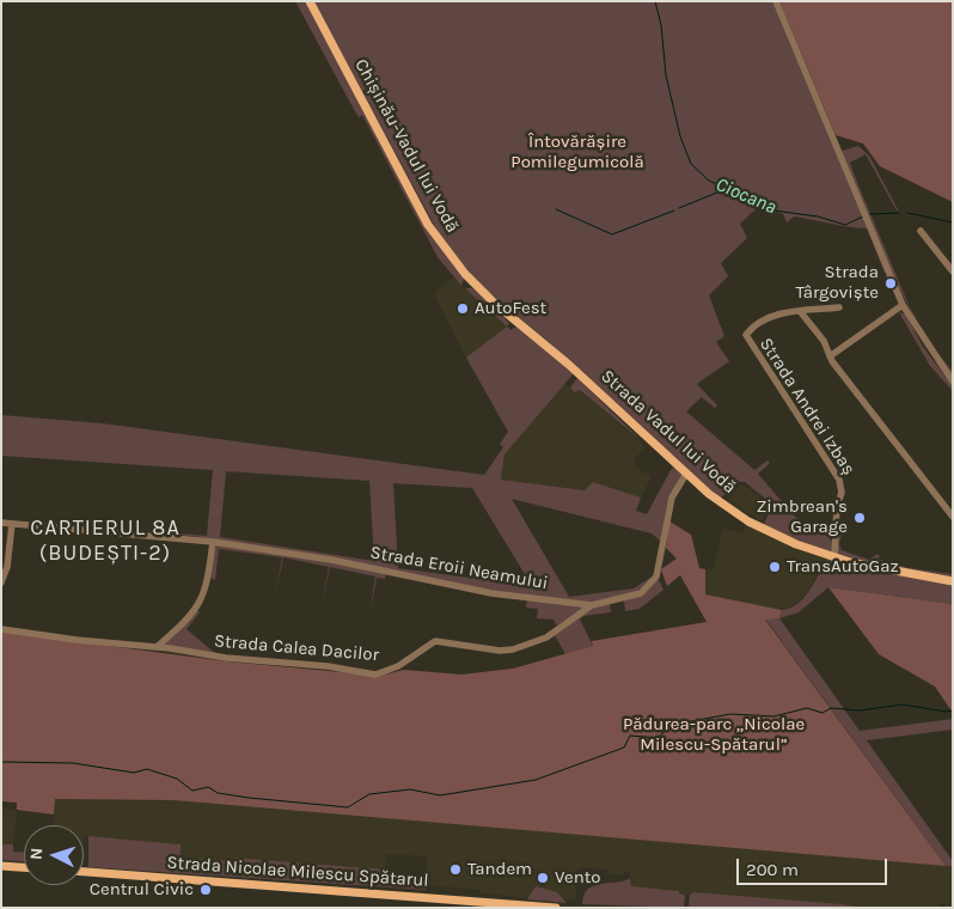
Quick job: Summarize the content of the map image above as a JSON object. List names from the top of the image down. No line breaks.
{"streets":{"main road":["Chișinău-Vadul lui Vodă","Strada Vadul lui Vodă","Strada Nicolae Milescu Spătarul"],"street":["Strada Andrei Izbaș","Strada Eroii Neamului","Strada Calea Dacilor"]},"crossings":[["Chișinău-Vadul lui Vodă","Strada Vadul lui Vodă"],["Strada Andrei Izbaș","Strada Vadul lui Vodă"],["Strada Vadul lui Vodă","Strada Eroii Neamului"],["Strada Eroii Neamului","Strada Calea Dacilor"]],"districts":["CARTIERUL 8A (BUDEȘTI-2)"],"water":["Ciocana"],"parks":["Întovărășire Pomilegumicolă","Pădurea-parc „Nicolae Milescu-Spătarul”"],"places":["Strada Târgoviște","AutoFest","Zimbrean's Garage","TransAutoGaz","Tandem","Vento","Centrul Civic"],"scale_bar":"200 m","north":"left"}
